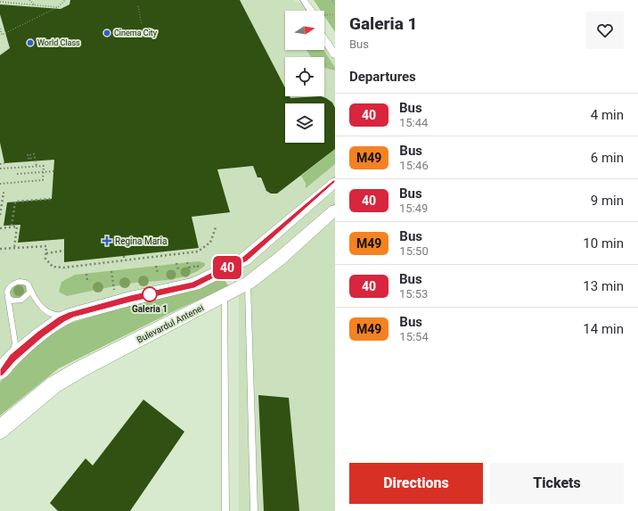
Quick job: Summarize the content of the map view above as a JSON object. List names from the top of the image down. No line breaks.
{"streets":{"main road":["Bulevardul Antenei"]},"places":{"other":["Cinema City","World Class","Galeria 1"],"health":["Regina Maria"]},"lines":["bus line 40"],"north":"right","page":{"on_map":"40","heading":[["Galeria 1","Bus"],"Departures"],"list":[{"mark":"40","name":"Bus","note":"15:44","value":"4 min"},{"mark":"M49","name":"Bus","note":"15:46","value":"6 min"},{"mark":"40","name":"Bus","note":"15:49","value":"9 min"},{"mark":"M49","name":"Bus","note":"15:50","value":"10 min"},{"mark":"40","name":"Bus","note":"15:53","value":"13 min"},{"mark":"M49","name":"Bus","note":"15:54","value":"14 min"}],"buttons":["Directions","Tickets"]}}
